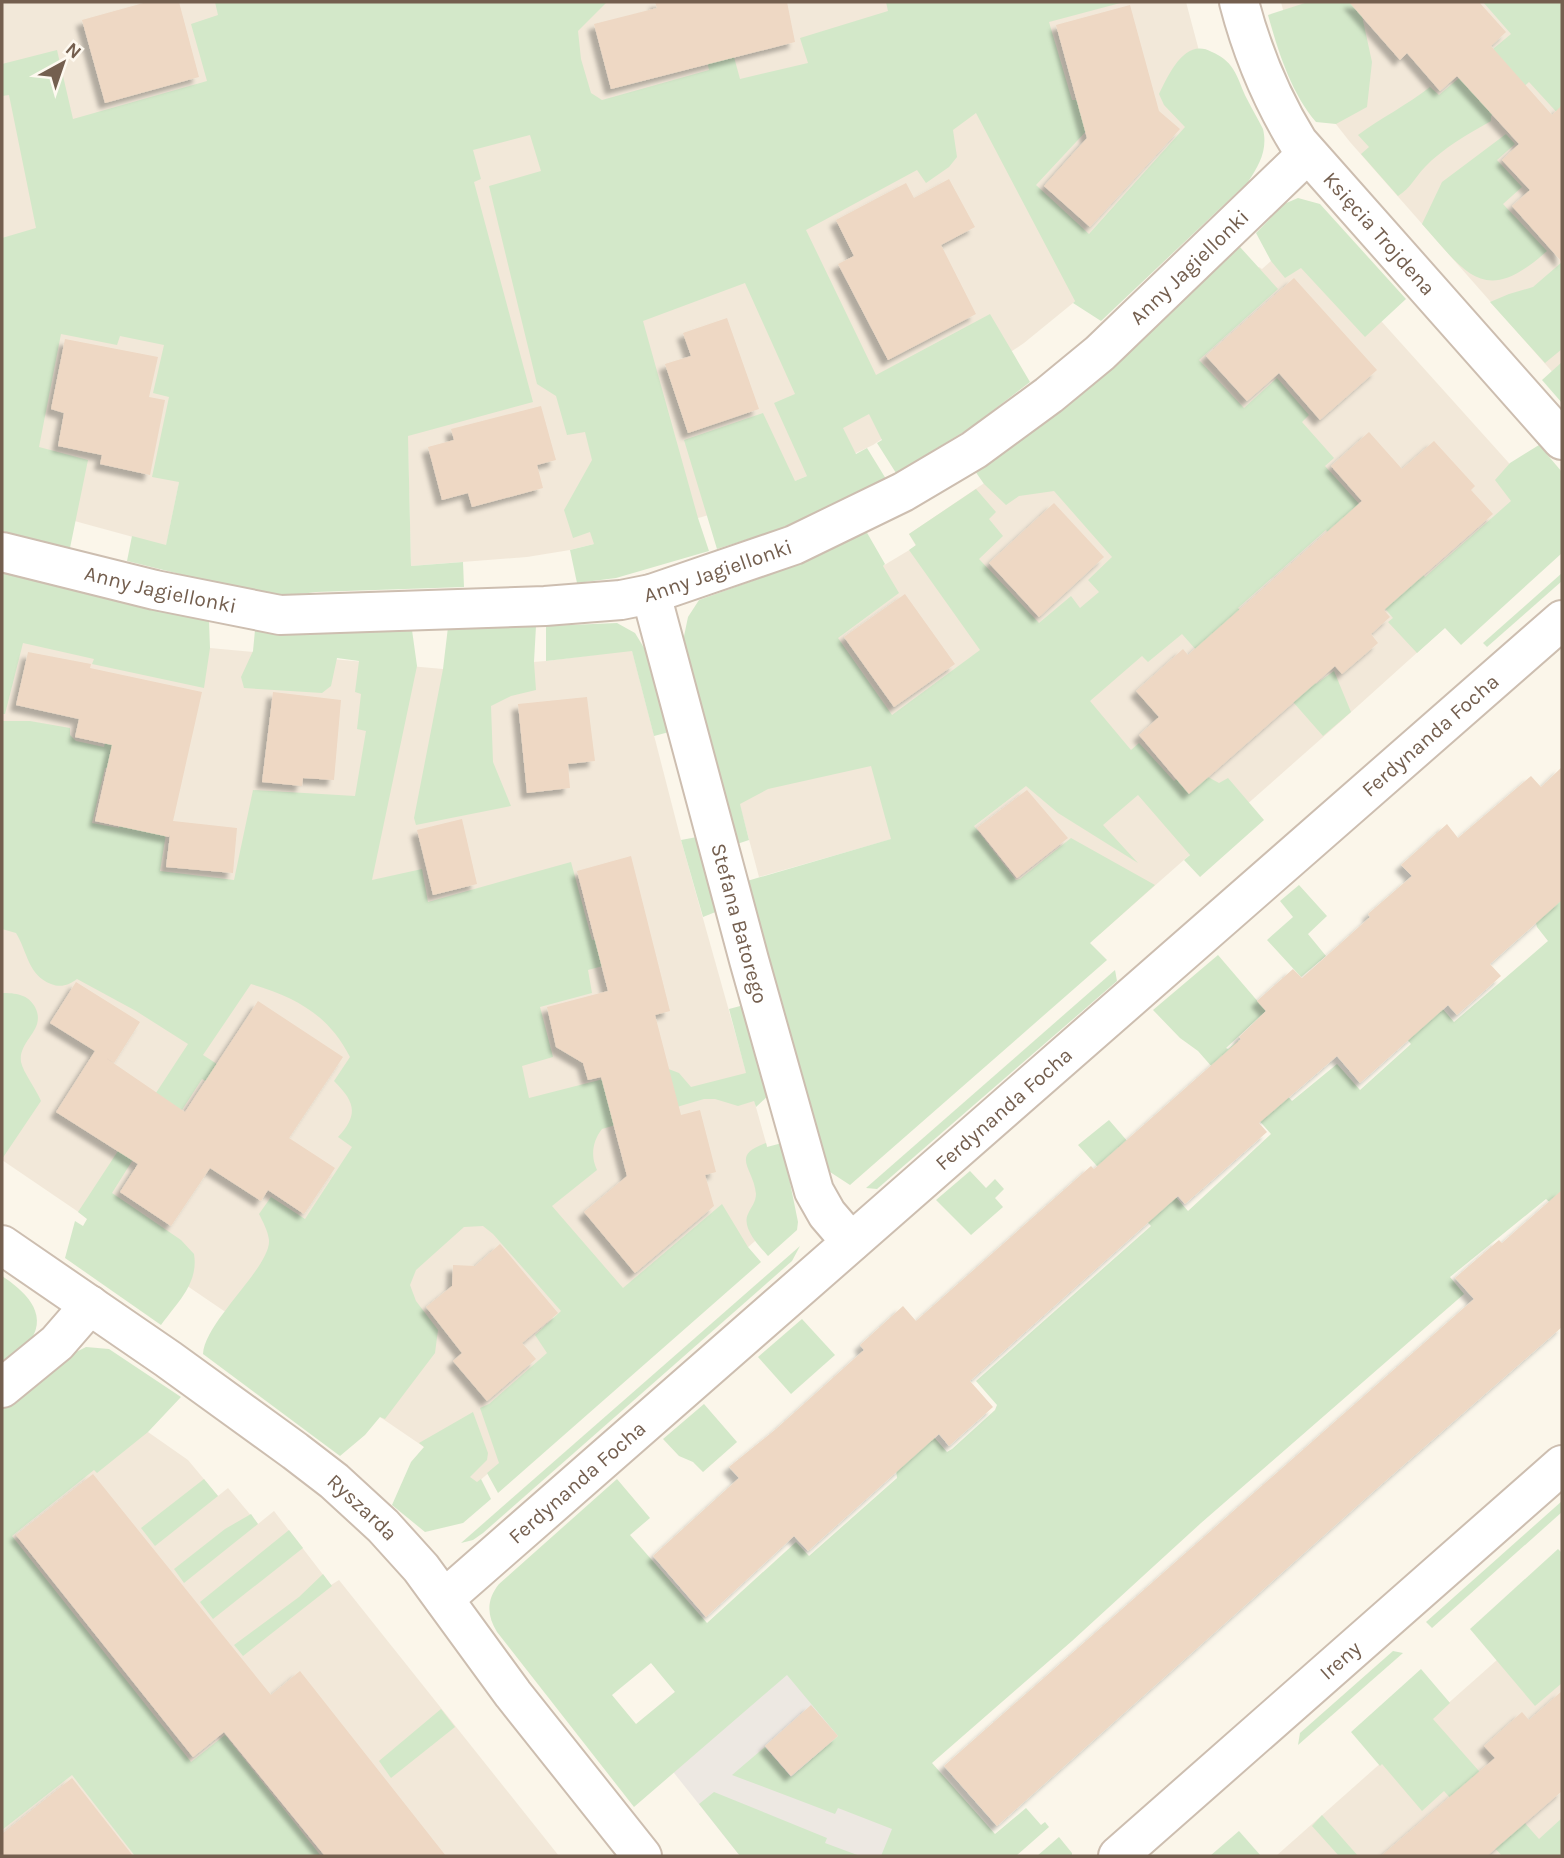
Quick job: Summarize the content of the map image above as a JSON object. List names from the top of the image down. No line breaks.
{"streets":{"street":["Księcia Trojdena","Anny Jagiellonki","Ferdynanda Focha","Stefana Batorego","Ryszarda","Ireny"]},"crossings":[["Księcia Trojdena","Anny Jagiellonki"],["Anny Jagiellonki","Stefana Batorego"],["Ferdynanda Focha","Stefana Batorego"],["Ferdynanda Focha","Ryszarda"]],"north":"top right"}
